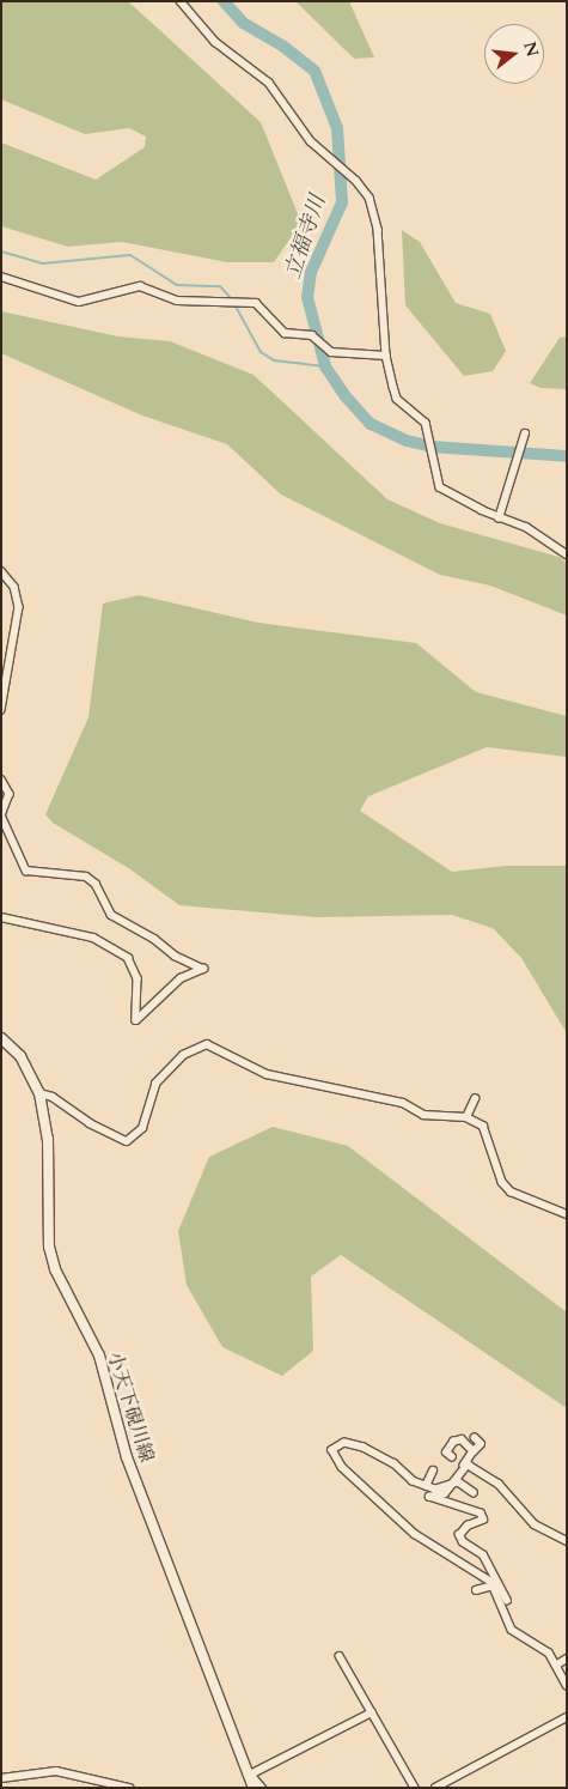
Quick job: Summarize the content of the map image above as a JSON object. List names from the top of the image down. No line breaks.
{"streets":{"main road":["小天下硯川線"]},"water":["立福寺川"],"north":"right"}
